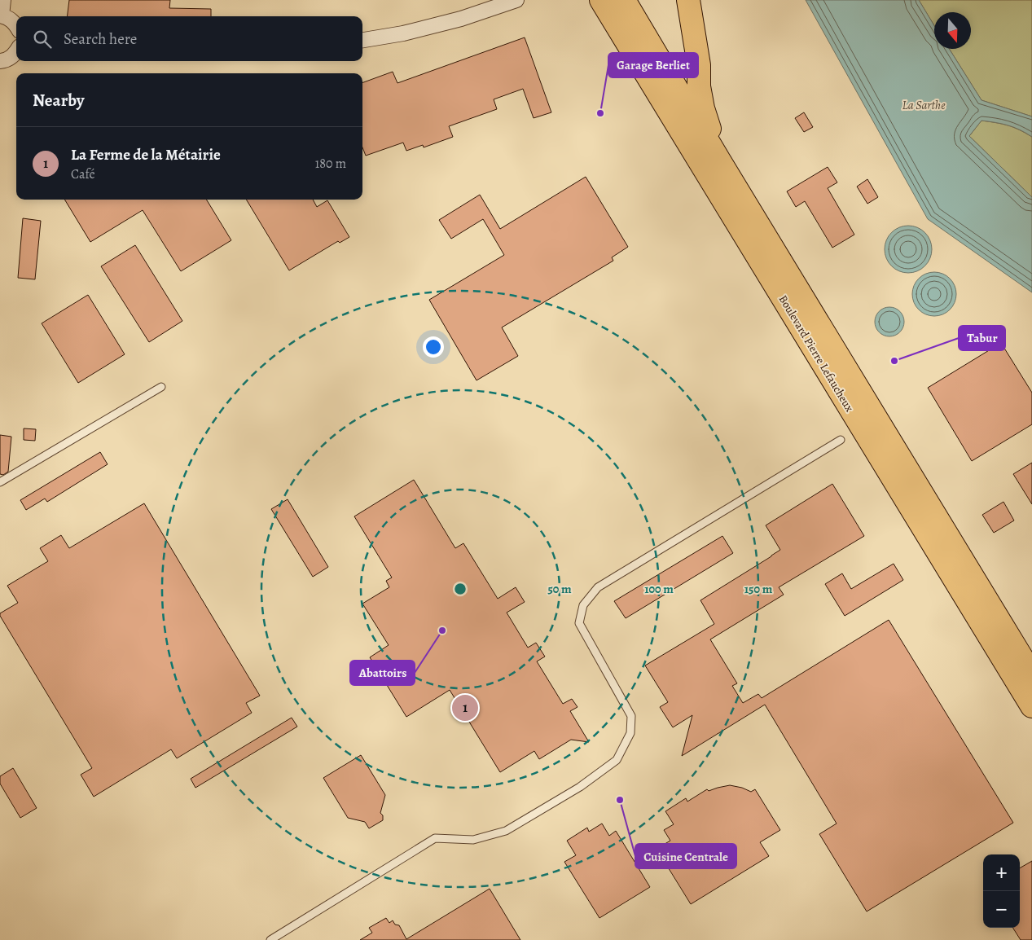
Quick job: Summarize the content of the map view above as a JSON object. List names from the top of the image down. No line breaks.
{"streets":{"main road":["Boulevard Pierre Lefaucheux"]},"water":["La Sarthe"],"places":["Garage Berliet","Tabur","Abattoirs","Cuisine Centrale"],"north":"bottom","page":{"search":"Search here","heading":"Nearby","list":[{"mark":"1","name":"La Ferme de la Métairie","note":"Café","value":"180 m"}],"pins":"1","map_buttons":["+","−"]},"rings":["50 m","100 m","150 m"]}
